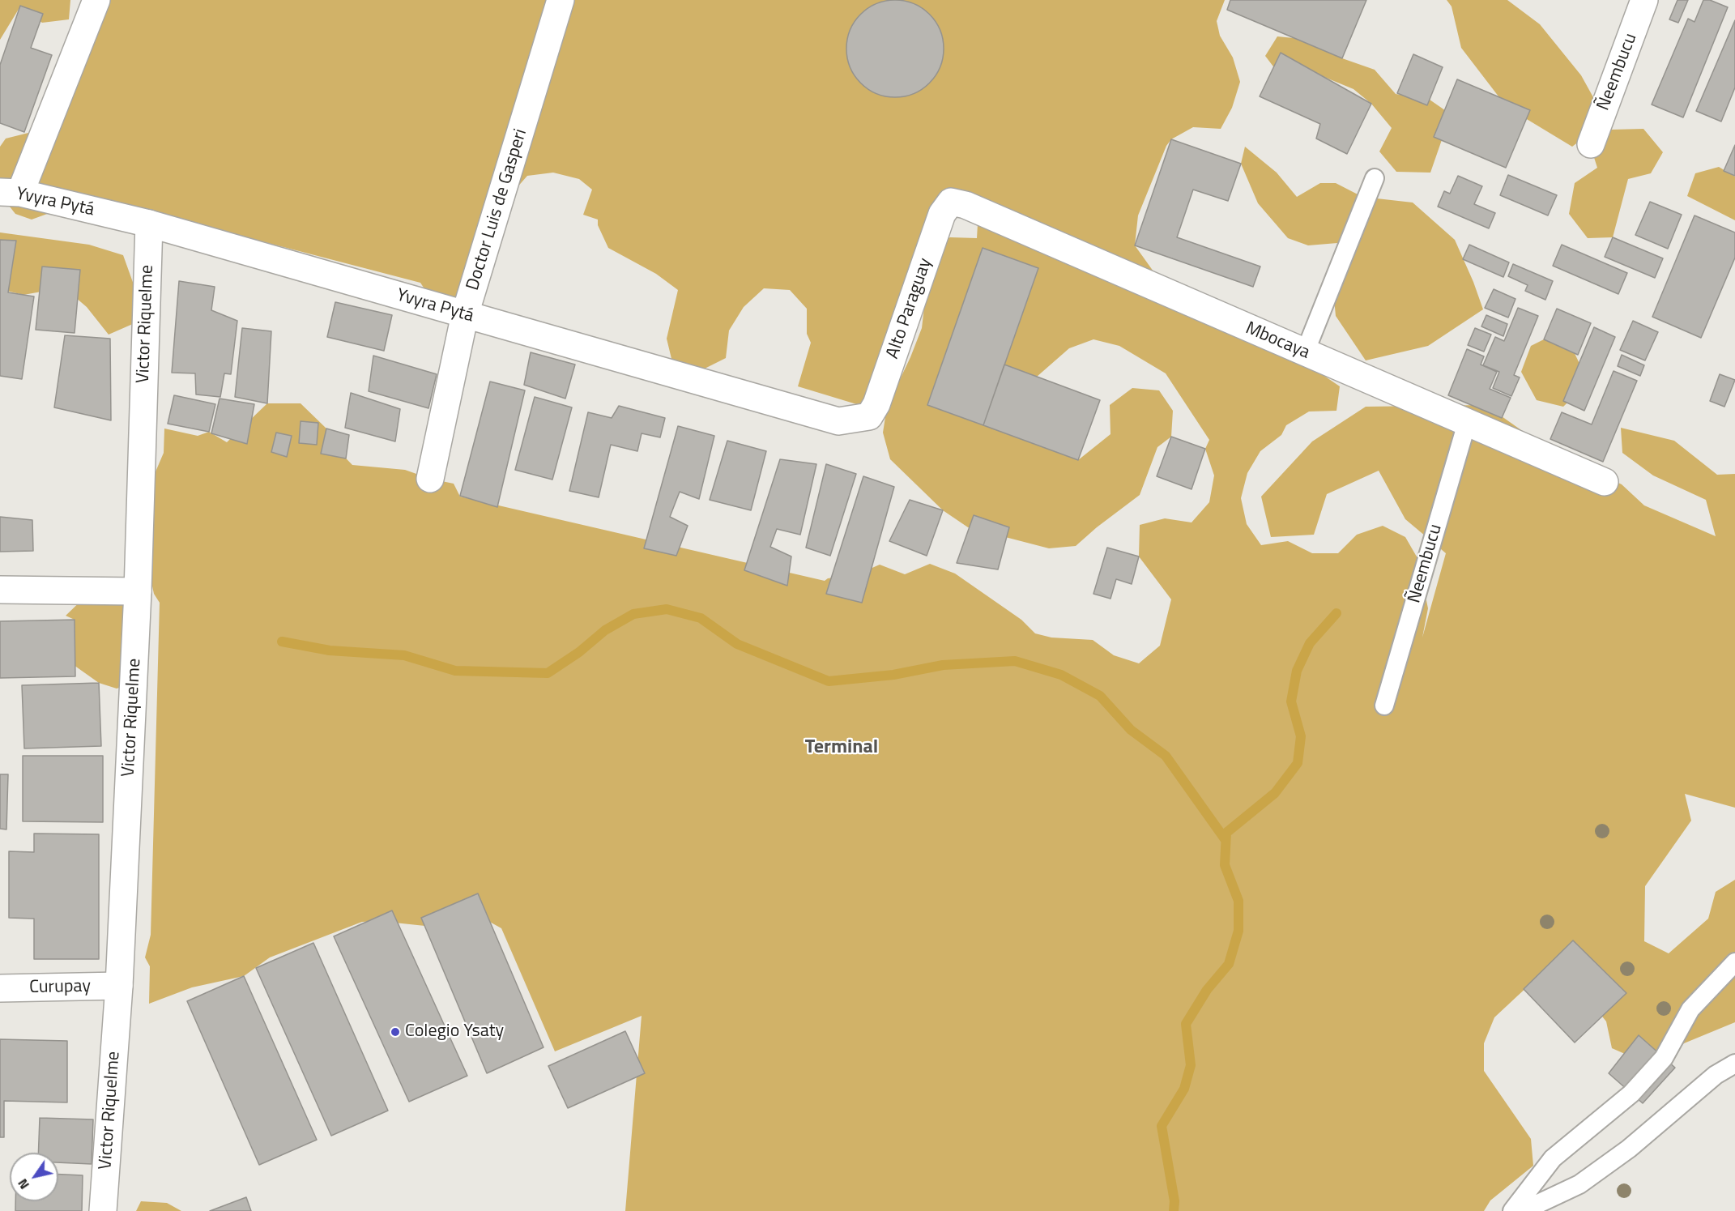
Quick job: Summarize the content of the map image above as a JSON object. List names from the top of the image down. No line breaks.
{"streets":{"street":["Ñeembucu","Yvyra Pytá","Doctor Luis de Gasperi","Alto Paraguay","Victor Riquelme","Mbocaya","Curupay"]},"crossings":[["Ñeembucu","Mbocaya"],["Yvyra Pytá","Doctor Luis de Gasperi"],["Yvyra Pytá","Alto Paraguay"],["Yvyra Pytá","Victor Riquelme"],["Alto Paraguay","Mbocaya"],["Victor Riquelme","Curupay"]],"districts":["Terminal"],"places":["Colegio Ysaty"],"north":"bottom left"}
